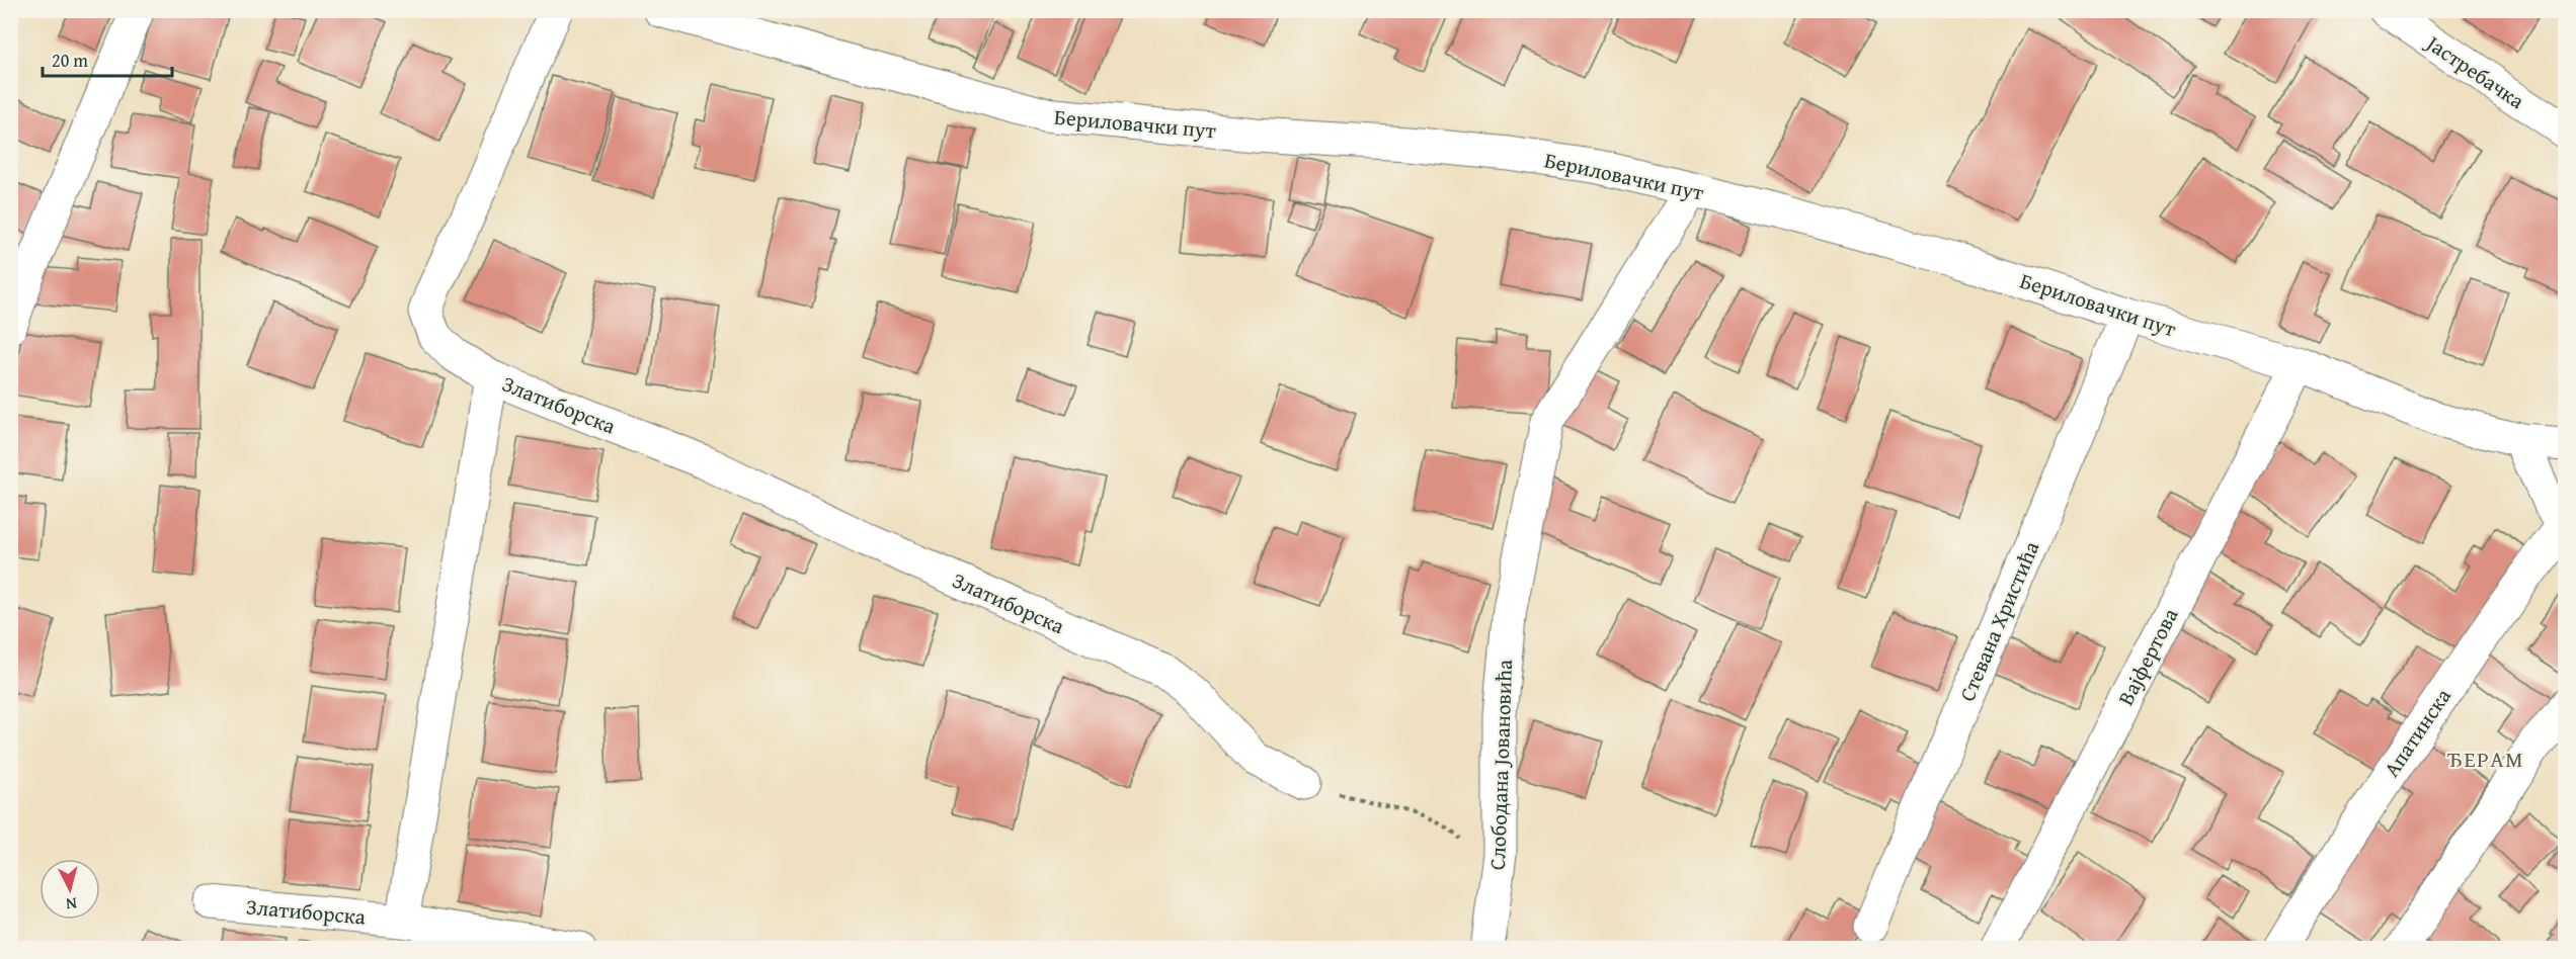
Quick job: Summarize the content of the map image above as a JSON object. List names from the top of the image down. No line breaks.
{"streets":{"street":["Јастребачка","Бериловачки пут","Златиборска","Стевана Христића","Вајфертова","Апатинска","Слободана Јовановића"]},"crossings":[["Бериловачки пут","Стевана Христића"],["Бериловачки пут","Вајфертова"],["Бериловачки пут","Слободана Јовановића"]],"districts":["ЂЕРАМ"],"scale_bar":"20 m","north":"bottom"}
